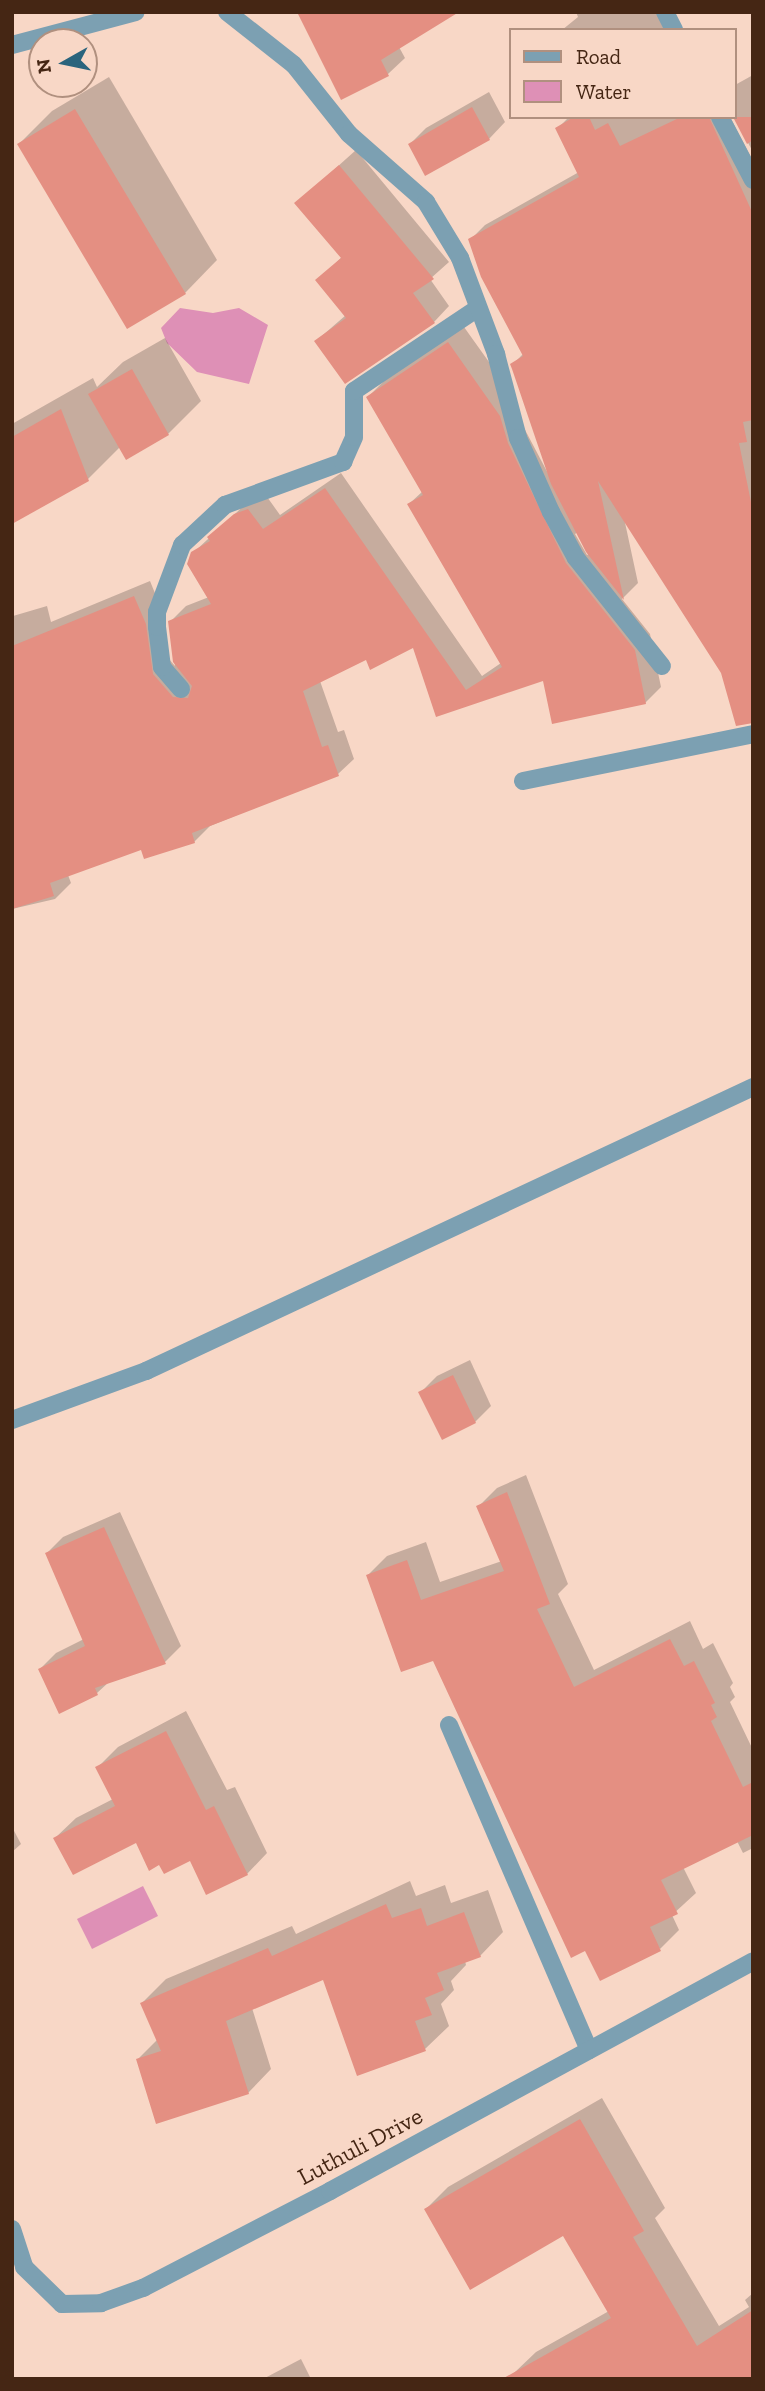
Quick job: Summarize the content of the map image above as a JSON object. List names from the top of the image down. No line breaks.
{"streets":{"street":["Luthuli Drive"]},"legend":["Road","Water"],"north":"left"}
